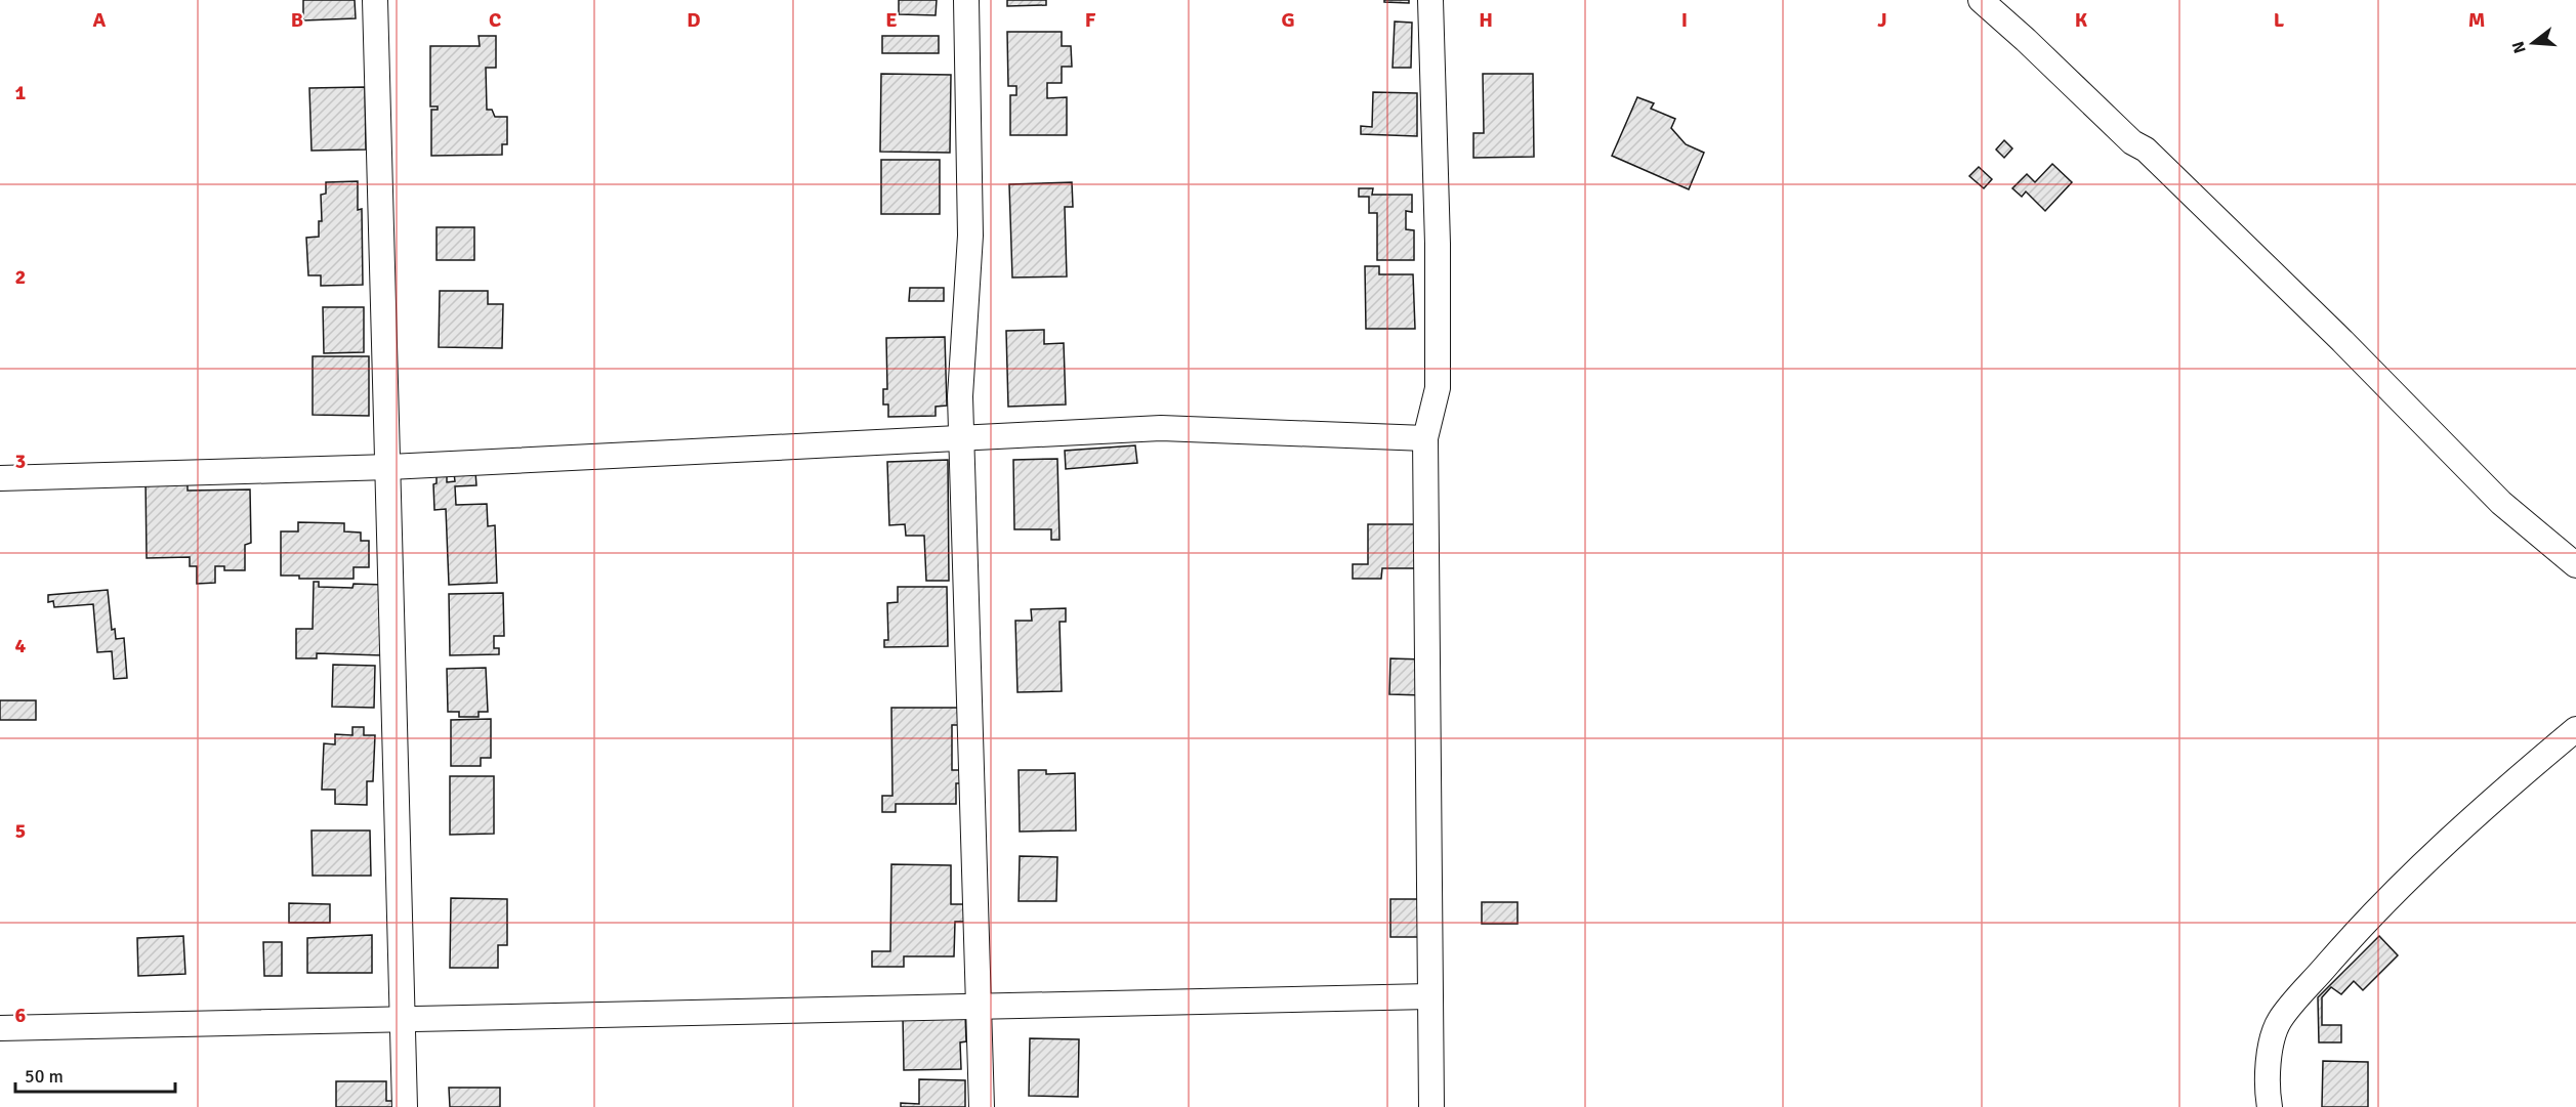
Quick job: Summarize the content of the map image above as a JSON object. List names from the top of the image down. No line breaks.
{"scale_bar":"50 m","north":"left","grid":{"columns":["A","B","C","D","E","F","G","H","I","J","K","L","M"],"rows":["1","2","3","4","5","6"]}}
